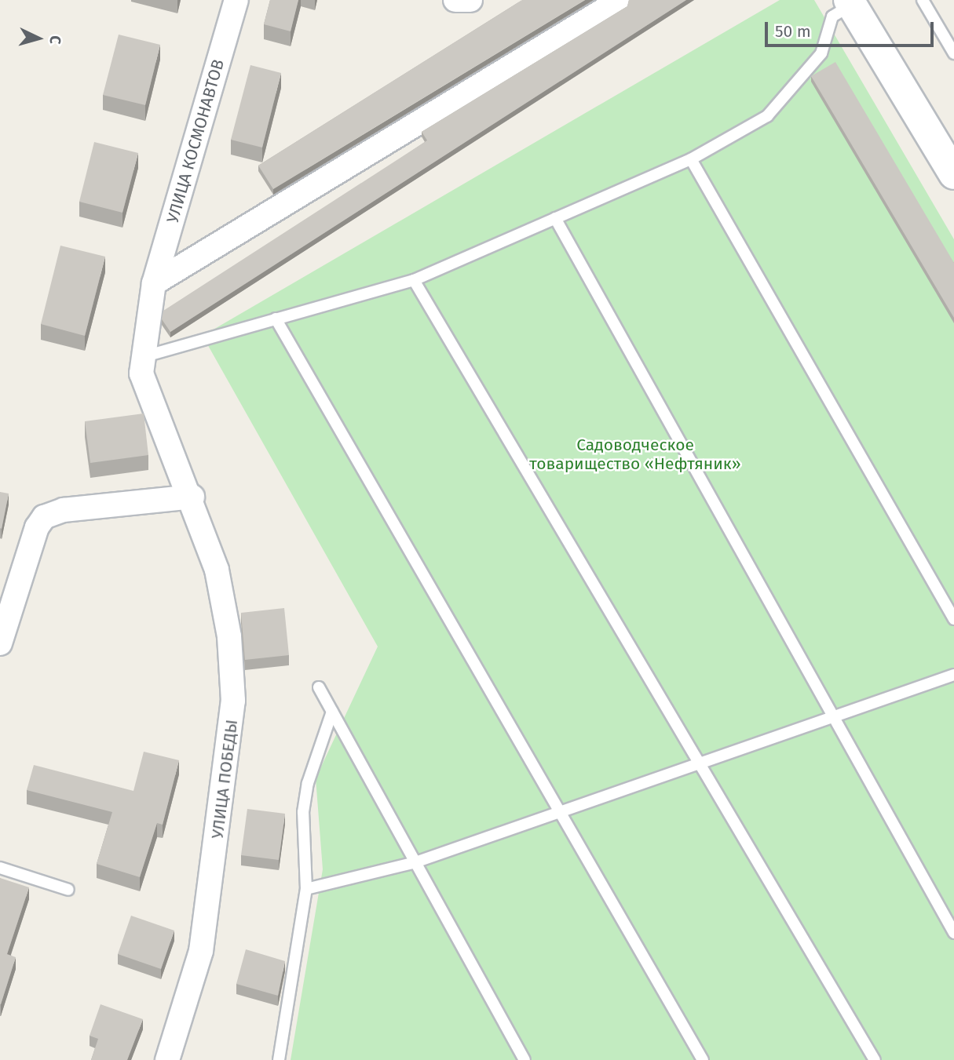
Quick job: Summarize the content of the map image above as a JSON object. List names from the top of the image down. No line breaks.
{"streets":{"street":["УЛИЦА КОСМОНАВТОВ","УЛИЦА ПОБЕДЫ"]},"crossings":[["УЛИЦА КОСМОНАВТОВ","УЛИЦА ПОБЕДЫ"]],"parks":["Садоводческое товарищество «Нефтяник»"],"scale_bar":"50 m","north":"right"}
